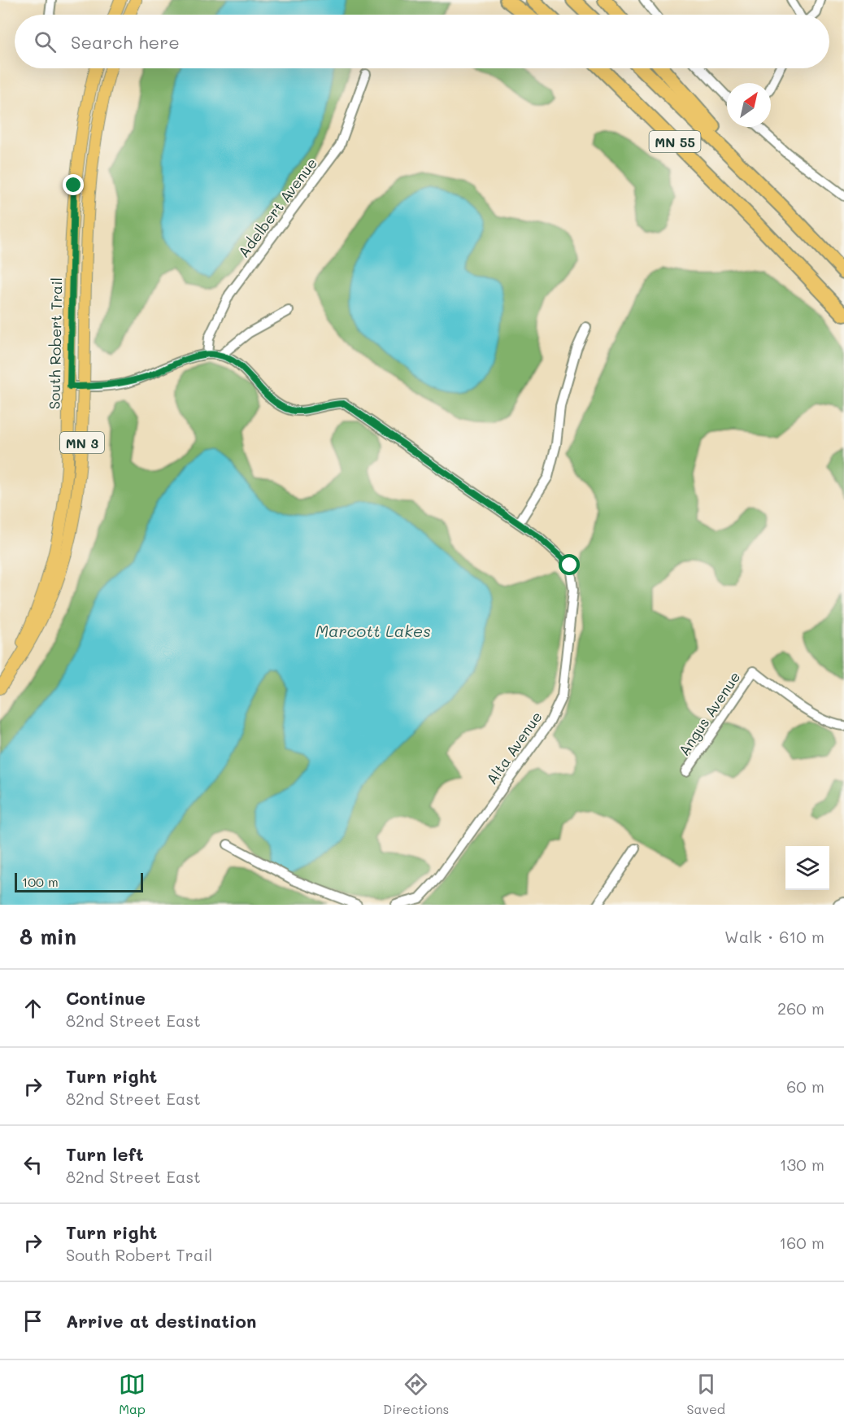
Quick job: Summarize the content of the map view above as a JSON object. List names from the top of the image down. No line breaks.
{"streets":{"highway":["MN 55"],"main road":["South Robert Trail","MN 3"],"street":["Adelbert Avenue","Angus Avenue","Alta Avenue"]},"water":["Marcott Lakes"],"scale_bar":"100 m","north":"top right","page":{"search":"Search here","scale":"100 m","heading":["8 min","Walk · 610 m"],"list":[["Continue","82nd Street East","260 m"],["Turn right","82nd Street East","60 m"],["Turn left","82nd Street East","130 m"],["Turn right","South Robert Trail","160 m"],"Arrive at destination"],"nav":["Map","Directions","Saved"]}}
